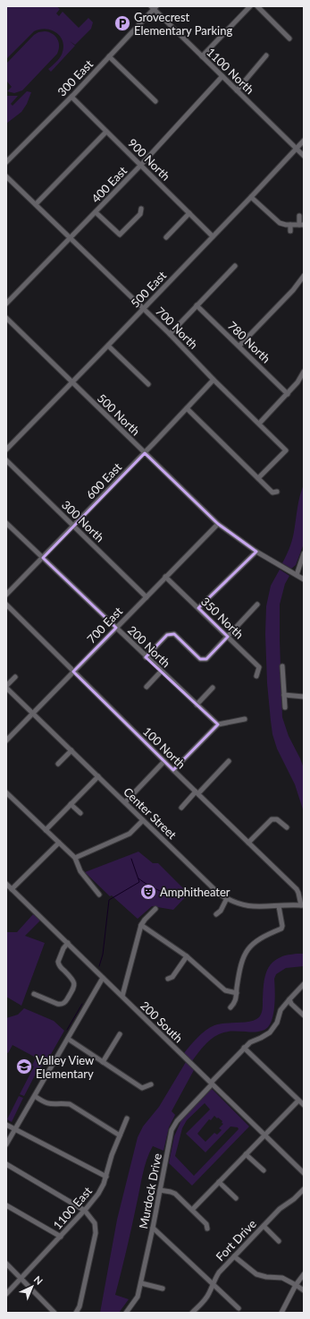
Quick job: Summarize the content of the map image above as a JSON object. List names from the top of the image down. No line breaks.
{"streets":{"street":["1100 North","300 East","900 North","400 East","500 East","700 North","780 North","500 North","600 East","300 North","350 North","700 East","200 North","100 North","Center Street","200 South","Murdock Drive","1100 East","Fort Drive"]},"crossings":[["1100 North","300 East"],["1100 North","400 East"],["1100 North","500 East"],["300 East","900 North"],["900 North","400 East"],["900 North","500 East"],["400 East","700 North"],["500 East","700 North"],["500 East","500 North"],["700 North","600 East"],["500 North","600 East"],["500 North","700 East"],["600 East","300 North"],["600 East","200 North"],["300 North","700 East"],["350 North","700 East"],["700 East","200 North"],["700 East","100 North"],["700 East","Center Street"],["100 North","Center Street"],["200 South","Murdock Drive"]],"places":{"parking":["Grovecrest Elementary Parking"],"theatre":["Amphitheater"],"school or university":["Valley View Elementary"]},"north":"top right"}
